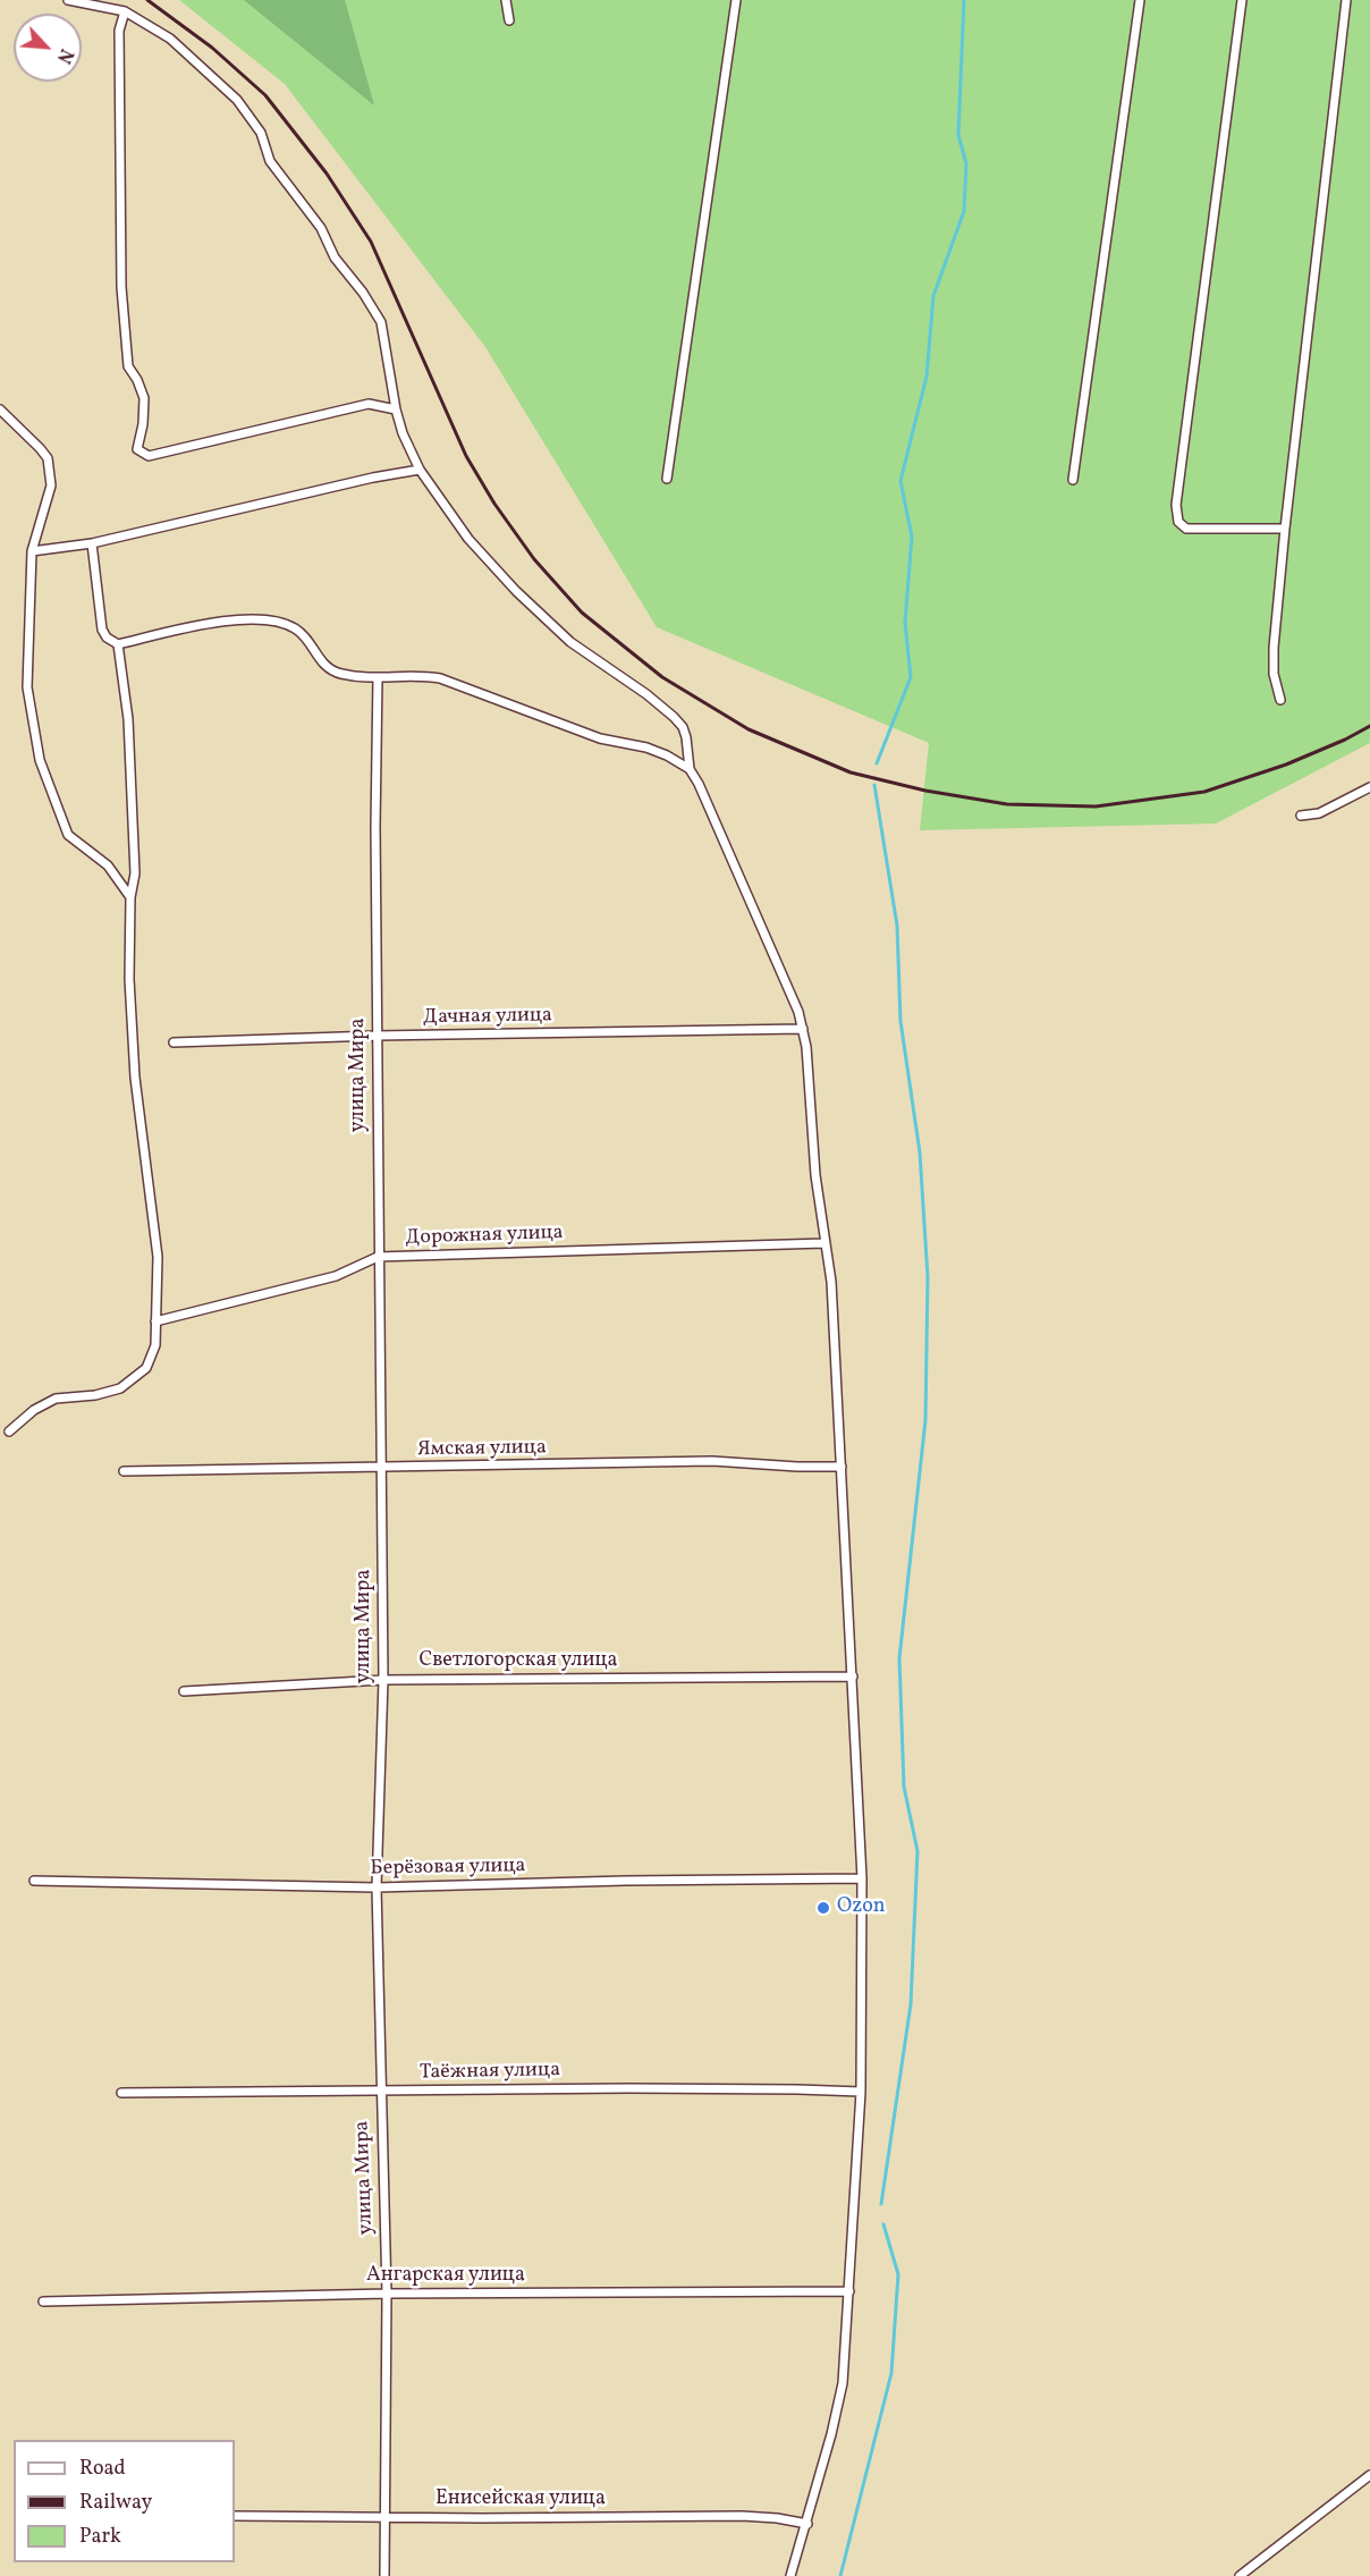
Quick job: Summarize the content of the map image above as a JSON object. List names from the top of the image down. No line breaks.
{"streets":{"street":["Дачная улица","улица Мира","Дорожная улица","Ямская улица","Светлогорская улица","Берёзовая улица","Таёжная улица","Ангарская улица","Енисейская улица"]},"crossings":[["Дачная улица","улица Мира"],["улица Мира","Дорожная улица"],["улица Мира","Ямская улица"],["улица Мира","Светлогорская улица"],["улица Мира","Берёзовая улица"],["улица Мира","Таёжная улица"],["улица Мира","Ангарская улица"],["улица Мира","Енисейская улица"]],"places":["Ozon"],"legend":["Road","Railway","Park"],"north":"bottom right"}
